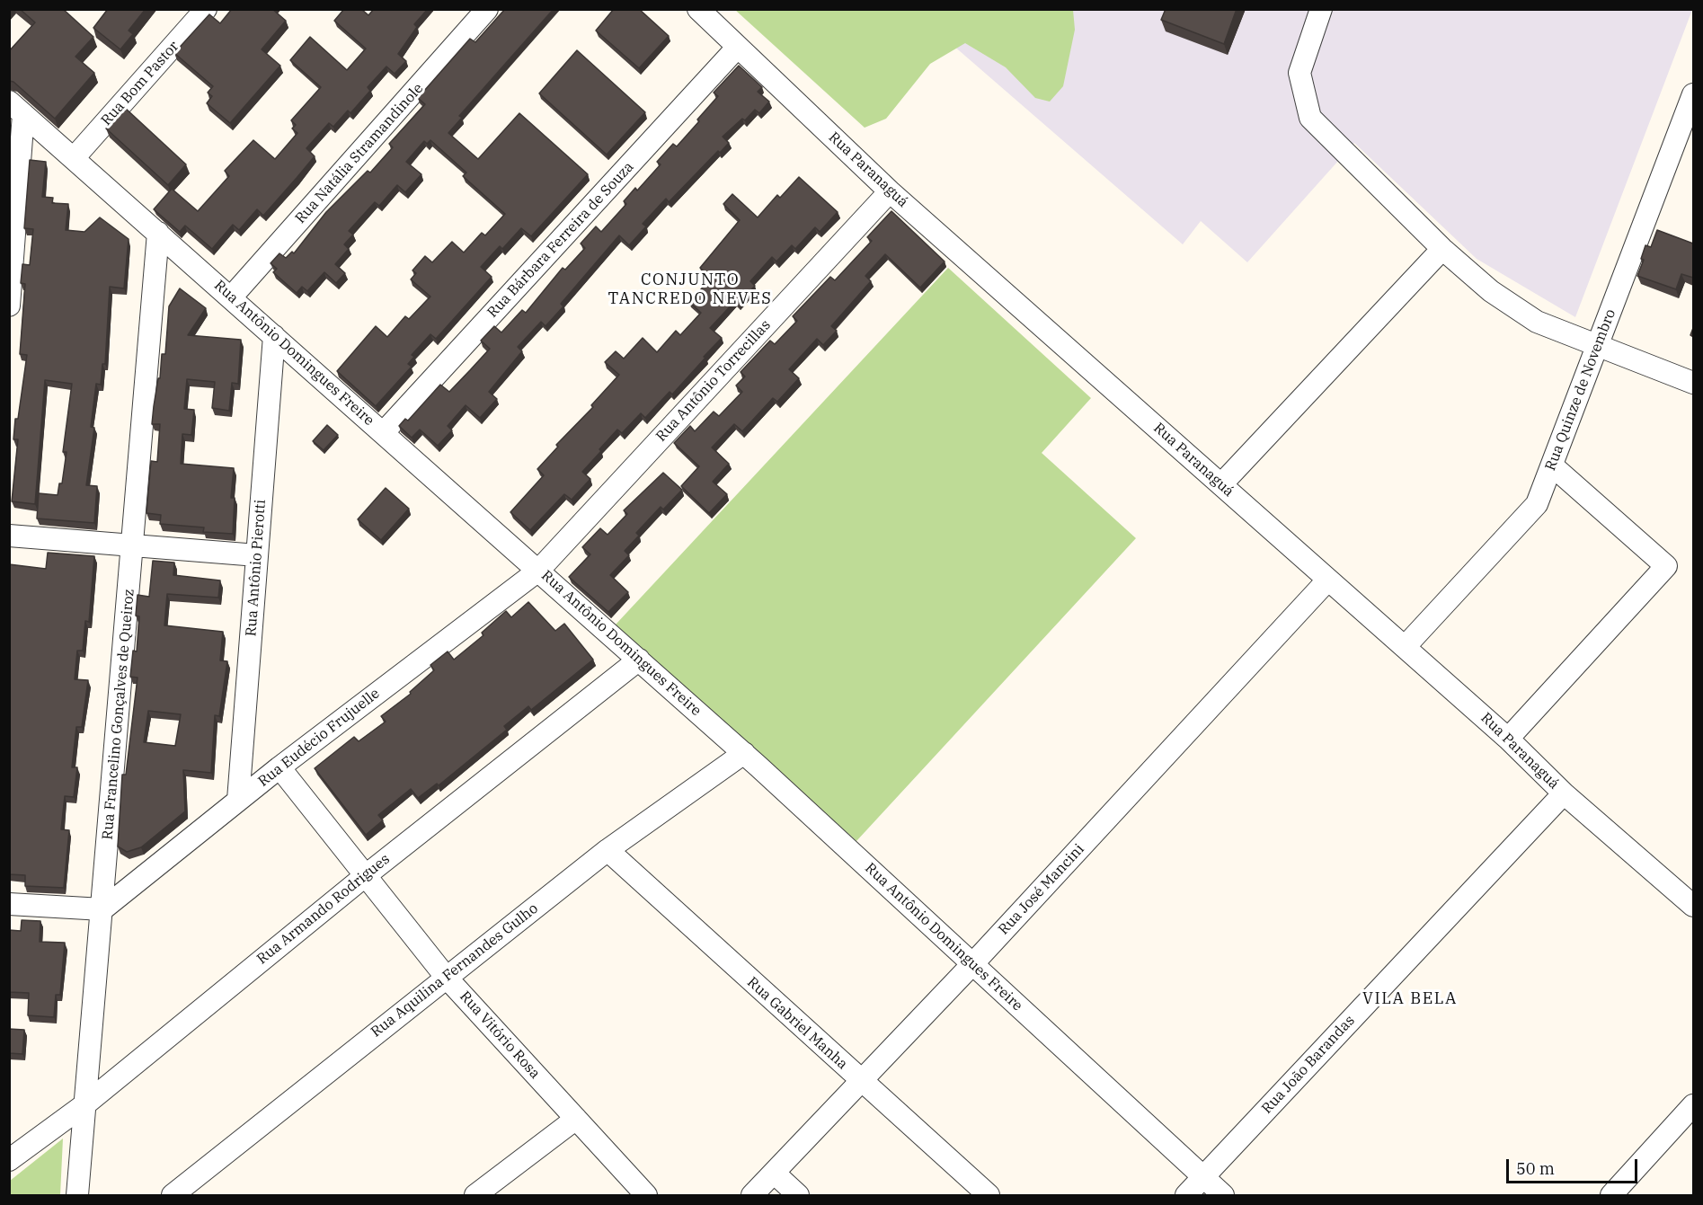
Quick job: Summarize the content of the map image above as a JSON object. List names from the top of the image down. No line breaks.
{"streets":{"street":["Rua Bom Pastor","Rua Natália Stramandinole","Rua Paranaguá","Rua Bárbara Ferreira de Souza","Rua Antônio Domingues Freire","Rua Antônio Torrecillas","Rua Quinze de Novembro","Rua Antônio Pierotti","Rua Francelino Gonçalves de Queiroz","Rua Eudécio Frujuelle","Rua José Mancini","Rua Armando Rodrigues","Rua Aquilina Fernandes Gulho","Rua Gabriel Manha","Rua Vitório Rosa","Rua João Barandas"]},"crossings":[["Rua Bom Pastor","Rua Antônio Domingues Freire"],["Rua Natália Stramandinole","Rua Antônio Domingues Freire"],["Rua Paranaguá","Rua Bárbara Ferreira de Souza"],["Rua Paranaguá","Rua Antônio Torrecillas"],["Rua Paranaguá","Rua Quinze de Novembro"],["Rua Paranaguá","Rua José Mancini"],["Rua Paranaguá","Rua João Barandas"],["Rua Bárbara Ferreira de Souza","Rua Antônio Domingues Freire"],["Rua Antônio Domingues Freire","Rua Antônio Torrecillas"],["Rua Antônio Domingues Freire","Rua Antônio Pierotti"],["Rua Antônio Domingues Freire","Rua Francelino Gonçalves de Queiroz"],["Rua Antônio Domingues Freire","Rua Eudécio Frujuelle"],["Rua Antônio Domingues Freire","Rua José Mancini"],["Rua Antônio Domingues Freire","Rua Armando Rodrigues"],["Rua Antônio Domingues Freire","Rua Aquilina Fernandes Gulho"],["Rua Antônio Domingues Freire","Rua João Barandas"],["Rua Antônio Torrecillas","Rua Eudécio Frujuelle"],["Rua Antônio Pierotti","Rua Eudécio Frujuelle"],["Rua Francelino Gonçalves de Queiroz","Rua Eudécio Frujuelle"],["Rua Francelino Gonçalves de Queiroz","Rua Armando Rodrigues"],["Rua Eudécio Frujuelle","Rua Vitório Rosa"],["Rua José Mancini","Rua Gabriel Manha"],["Rua Armando Rodrigues","Rua Vitório Rosa"],["Rua Aquilina Fernandes Gulho","Rua Gabriel Manha"],["Rua Aquilina Fernandes Gulho","Rua Vitório Rosa"]],"districts":["CONJUNTO TANCREDO NEVES","VILA BELA"],"scale_bar":"50 m"}
